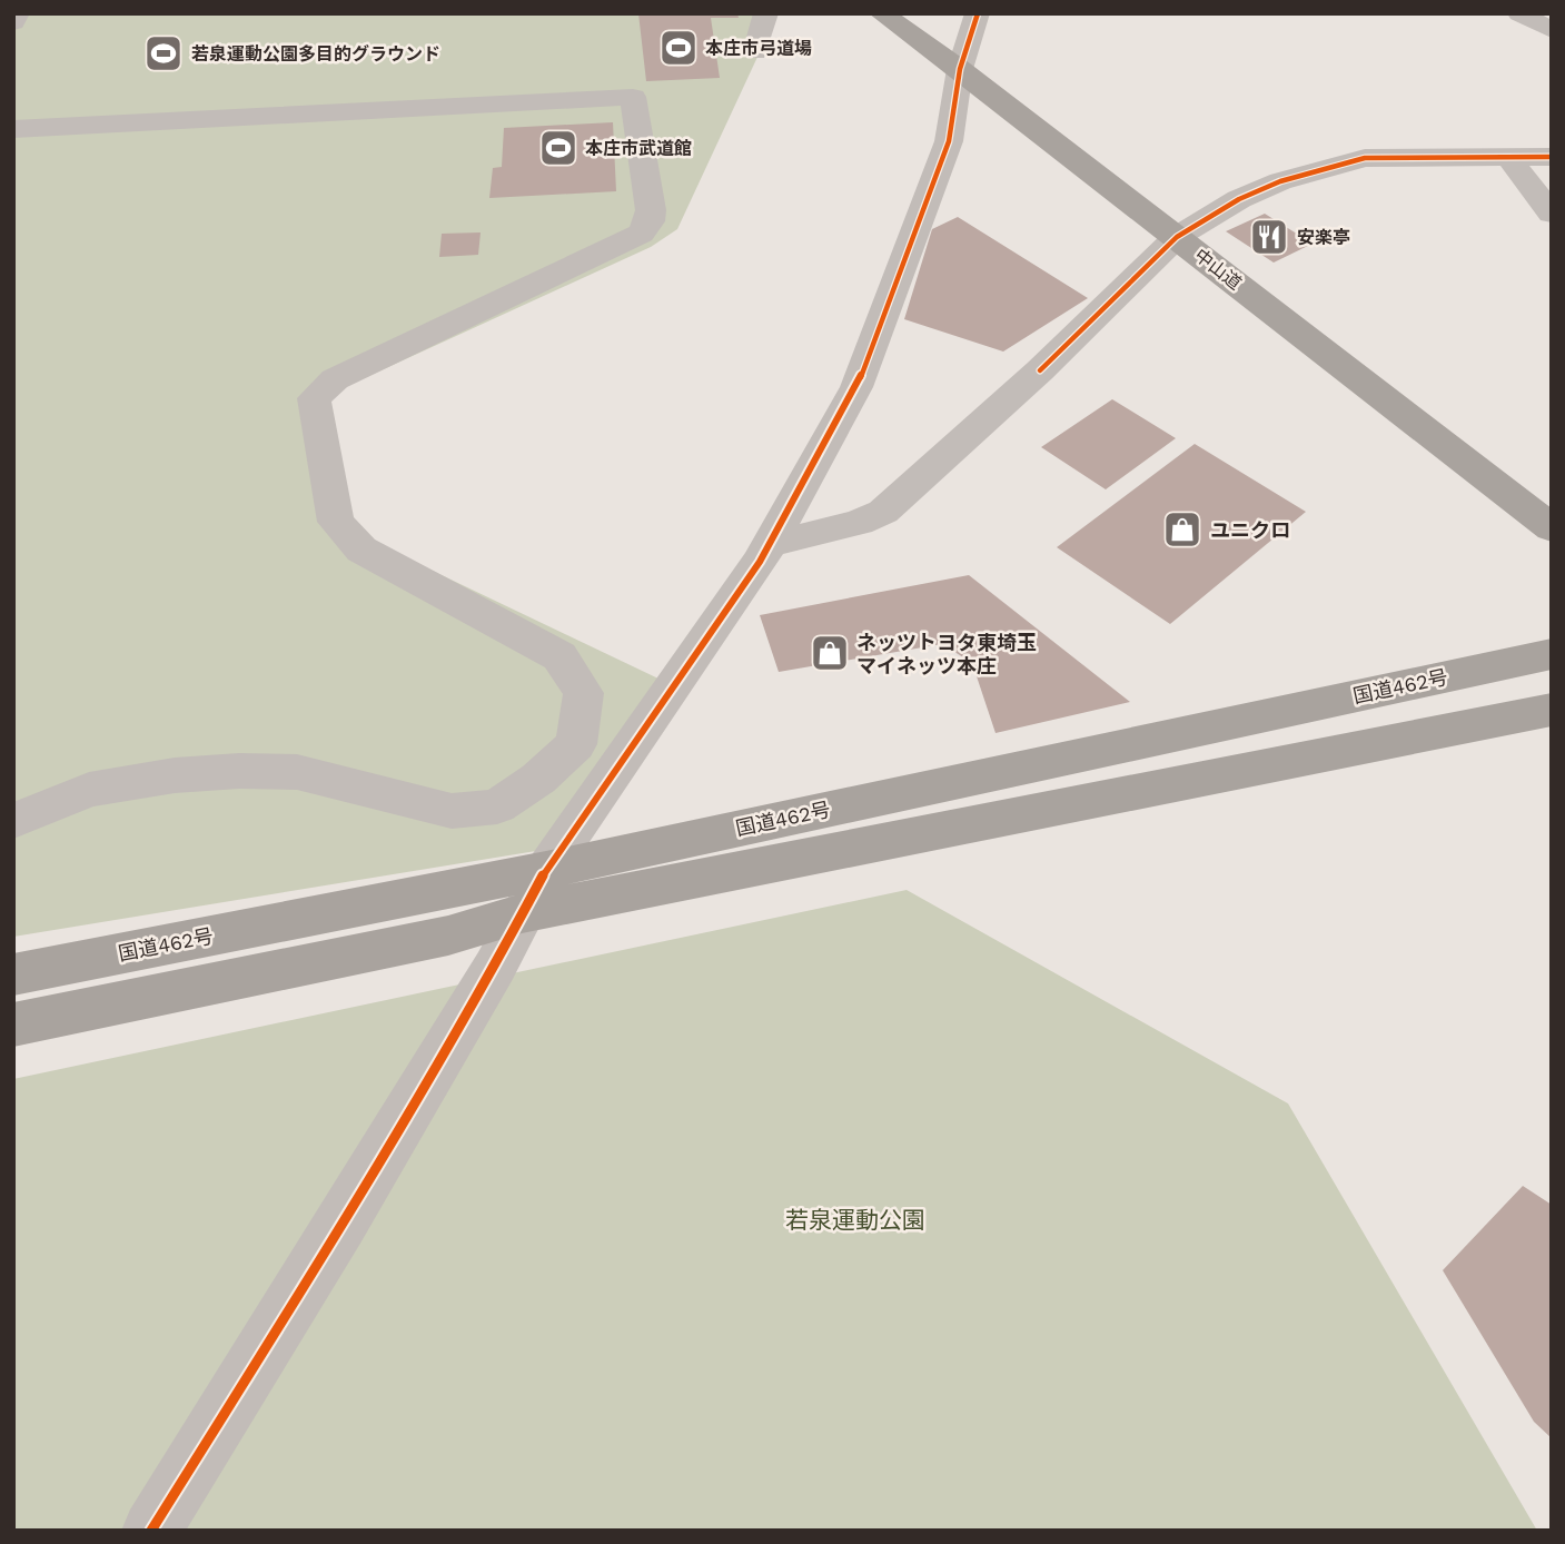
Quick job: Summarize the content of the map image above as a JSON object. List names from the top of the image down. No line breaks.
{"streets":{"highway":["中山道","国道462号"]},"parks":["若泉運動公園"],"places":{"sports":["本庄市弓道場","若泉運動公園多目的グラウンド","本庄市武道館"],"restaurant":["安楽亭"],"shop":["ユニクロ","ネッツトヨタ東埼玉 マイネッツ本庄"]}}
